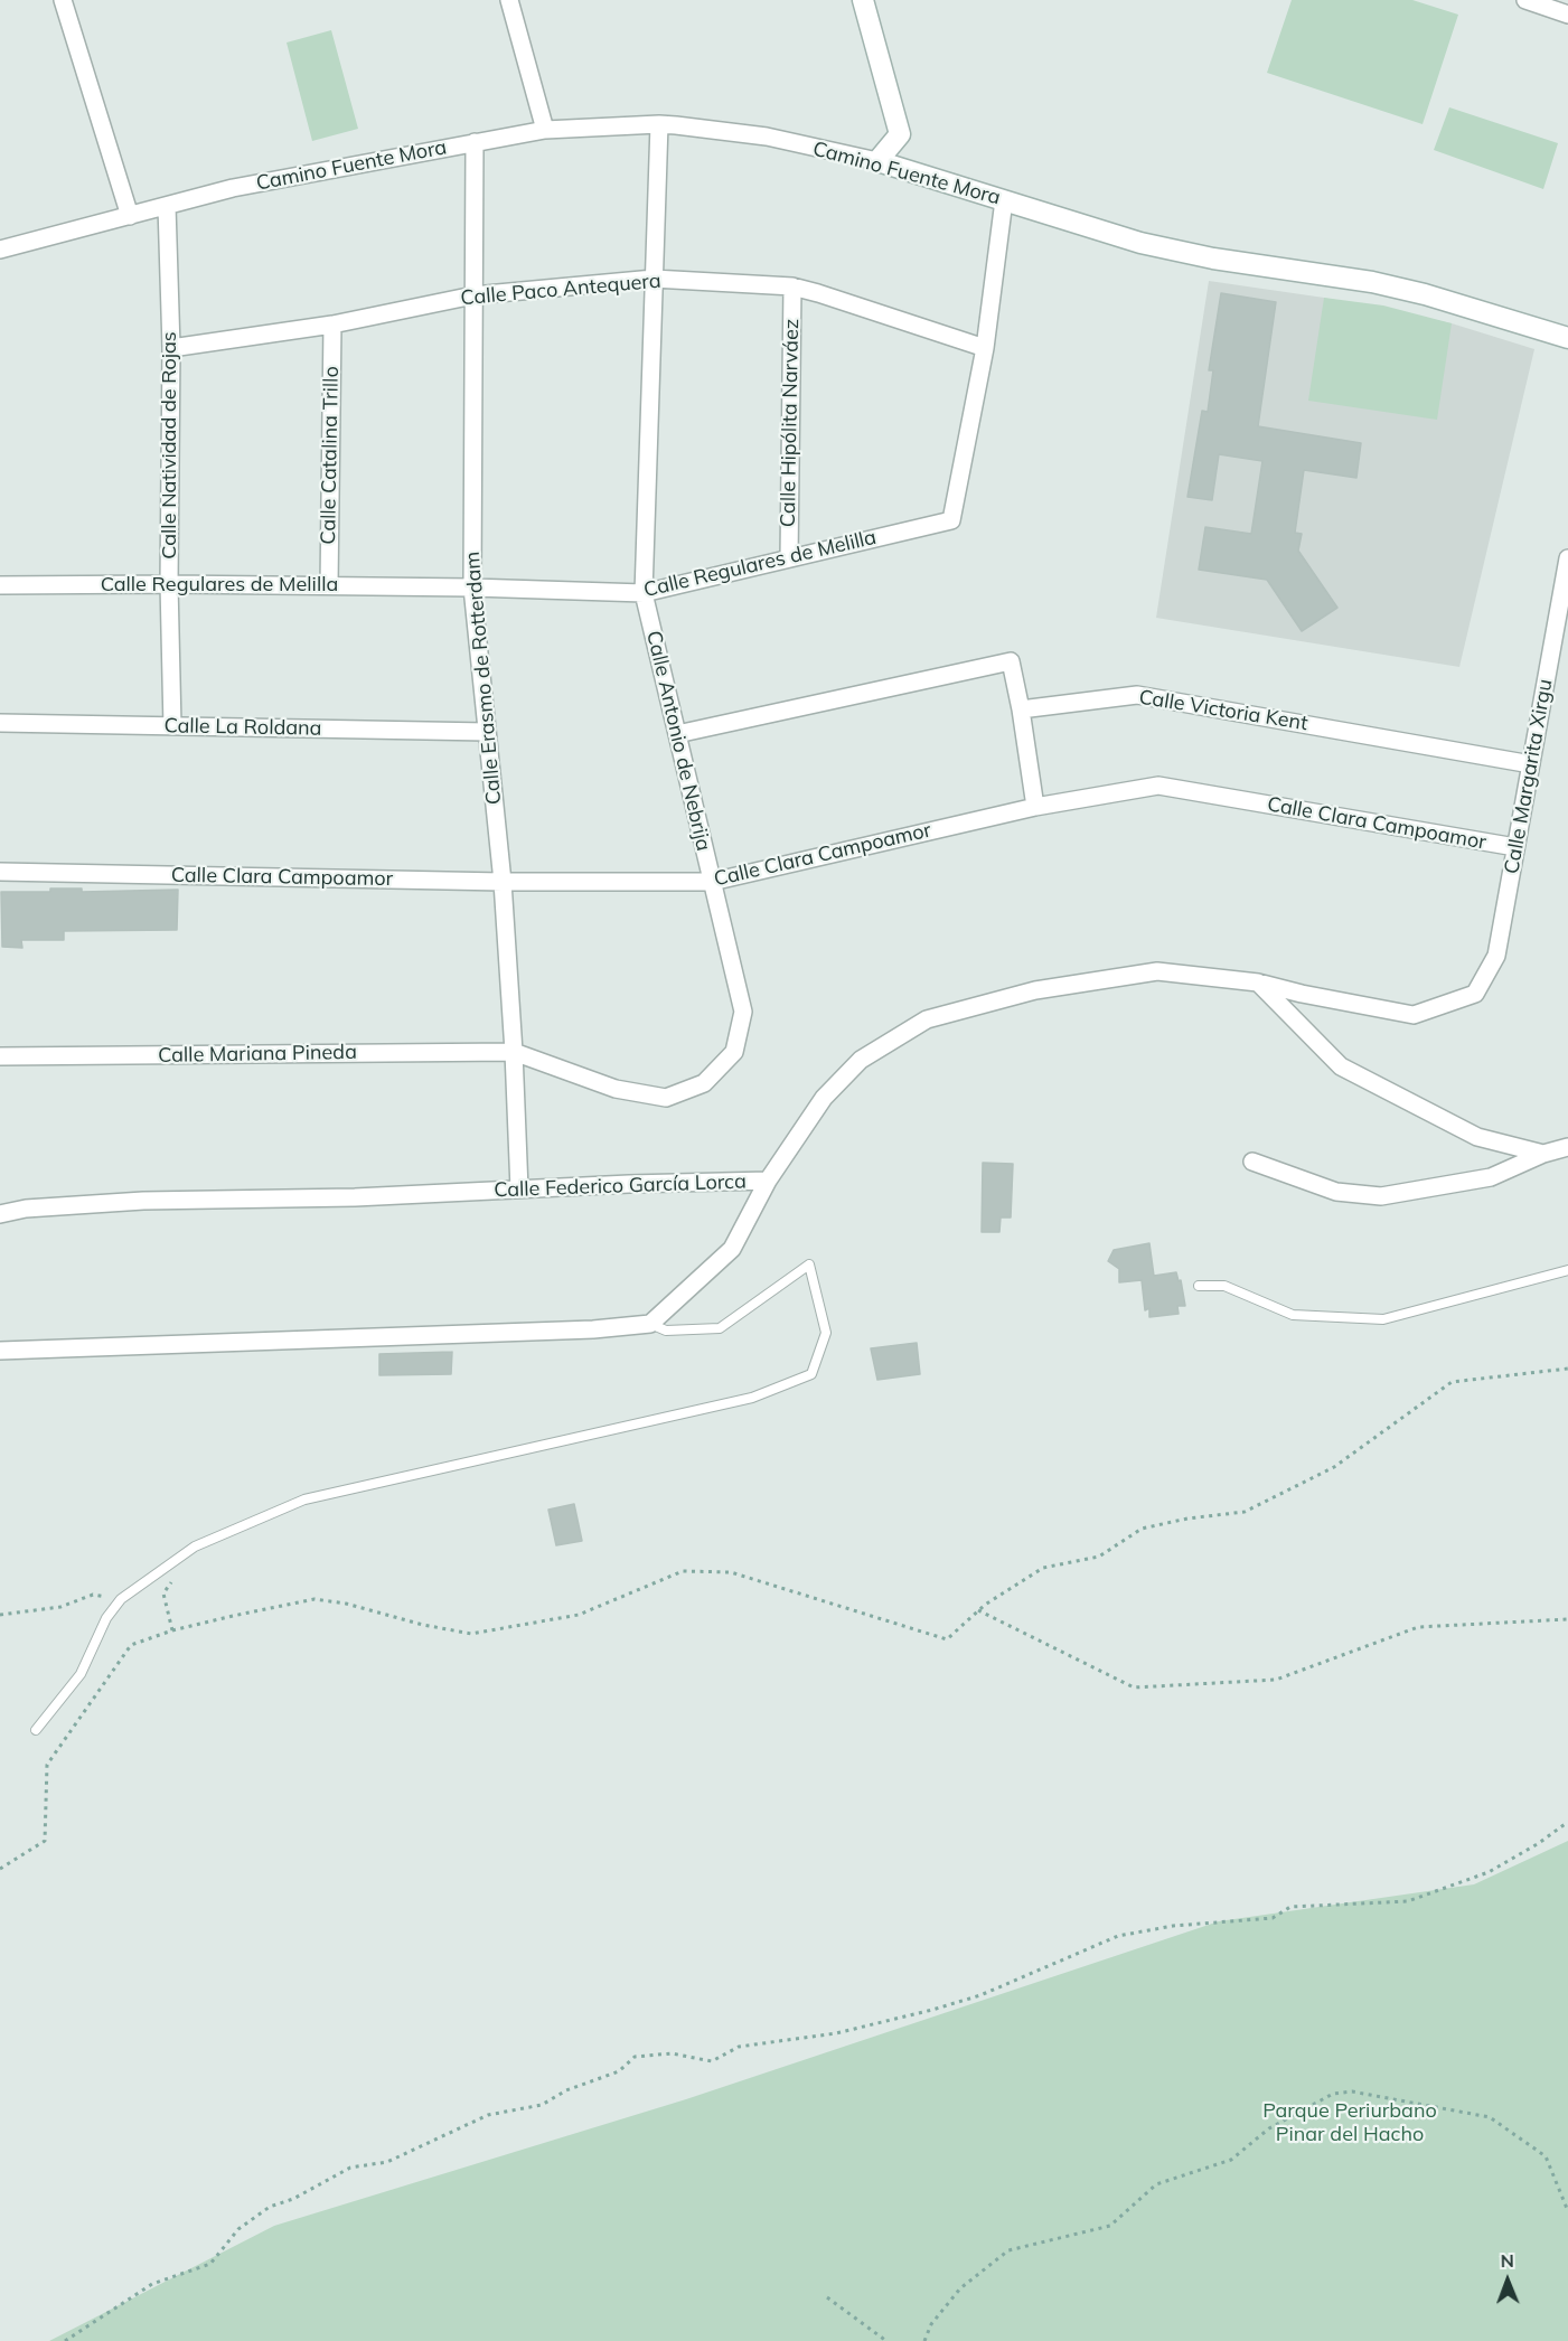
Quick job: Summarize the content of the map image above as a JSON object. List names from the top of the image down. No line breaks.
{"streets":{"street":["Camino Fuente Mora","Calle Paco Antequera","Calle Hipólita Narváez","Calle Natividad de Rojas","Calle Catalina Trillo","Calle Regulares de Melilla","Calle Erasmo de Rotterdam","Calle Victoria Kent","Calle La Roldana","Calle Antonio de Nebrija","Calle Margarita Xirgu","Calle Clara Campoamor","Calle Mariana Pineda","Calle Federico García Lorca"]},"crossings":[["Camino Fuente Mora","Calle Natividad de Rojas"],["Camino Fuente Mora","Calle Regulares de Melilla"],["Camino Fuente Mora","Calle Erasmo de Rotterdam"],["Camino Fuente Mora","Calle Antonio de Nebrija"],["Calle Paco Antequera","Calle Hipólita Narváez"],["Calle Paco Antequera","Calle Natividad de Rojas"],["Calle Paco Antequera","Calle Catalina Trillo"],["Calle Paco Antequera","Calle Regulares de Melilla"],["Calle Paco Antequera","Calle Erasmo de Rotterdam"],["Calle Paco Antequera","Calle Antonio de Nebrija"],["Calle Hipólita Narváez","Calle Regulares de Melilla"],["Calle Natividad de Rojas","Calle Regulares de Melilla"],["Calle Natividad de Rojas","Calle La Roldana"],["Calle Catalina Trillo","Calle Regulares de Melilla"],["Calle Regulares de Melilla","Calle Erasmo de Rotterdam"],["Calle Regulares de Melilla","Calle Antonio de Nebrija"],["Calle Erasmo de Rotterdam","Calle La Roldana"],["Calle Erasmo de Rotterdam","Calle Antonio de Nebrija"],["Calle Erasmo de Rotterdam","Calle Clara Campoamor"],["Calle Erasmo de Rotterdam","Calle Mariana Pineda"],["Calle Victoria Kent","Calle Margarita Xirgu"],["Calle Antonio de Nebrija","Calle Clara Campoamor"],["Calle Antonio de Nebrija","Calle Mariana Pineda"],["Calle Margarita Xirgu","Calle Clara Campoamor"],["Calle Margarita Xirgu","Calle Federico García Lorca"]],"parks":["Parque Periurbano Pinar del Hacho"],"north":"top"}
